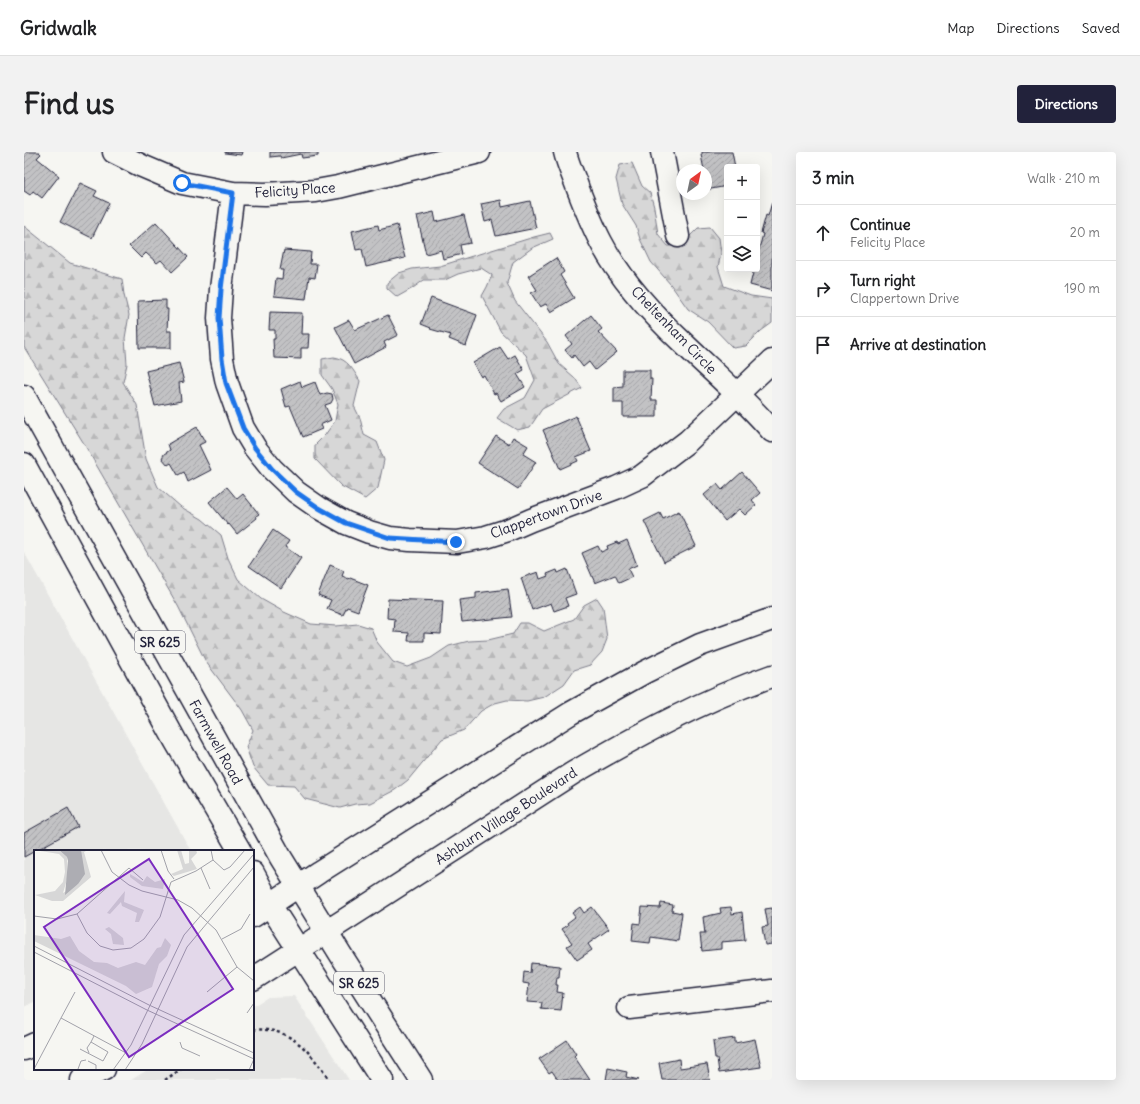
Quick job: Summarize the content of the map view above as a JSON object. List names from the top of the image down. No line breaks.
{"streets":{"main road":["Felicity Place","Cheltenham Circle","Clappertown Drive","SR 625","Farmwell Road","Ashburn Village Boulevard"]},"crossings":[["Felicity Place","Clappertown Drive"],["Cheltenham Circle","Clappertown Drive"],["SR 625","Ashburn Village Boulevard"],["Farmwell Road","Ashburn Village Boulevard"]],"north":"top right","page":{"header":"Gridwalk","nav":["Map","Directions","Saved"],"buttons":"Directions","title":"Find us","heading":["3 min","Walk · 210 m"],"map_buttons":["+","−"],"list":[["Continue","Felicity Place","20 m"],["Turn right","Clappertown Drive","190 m"],"Arrive at destination"]}}
